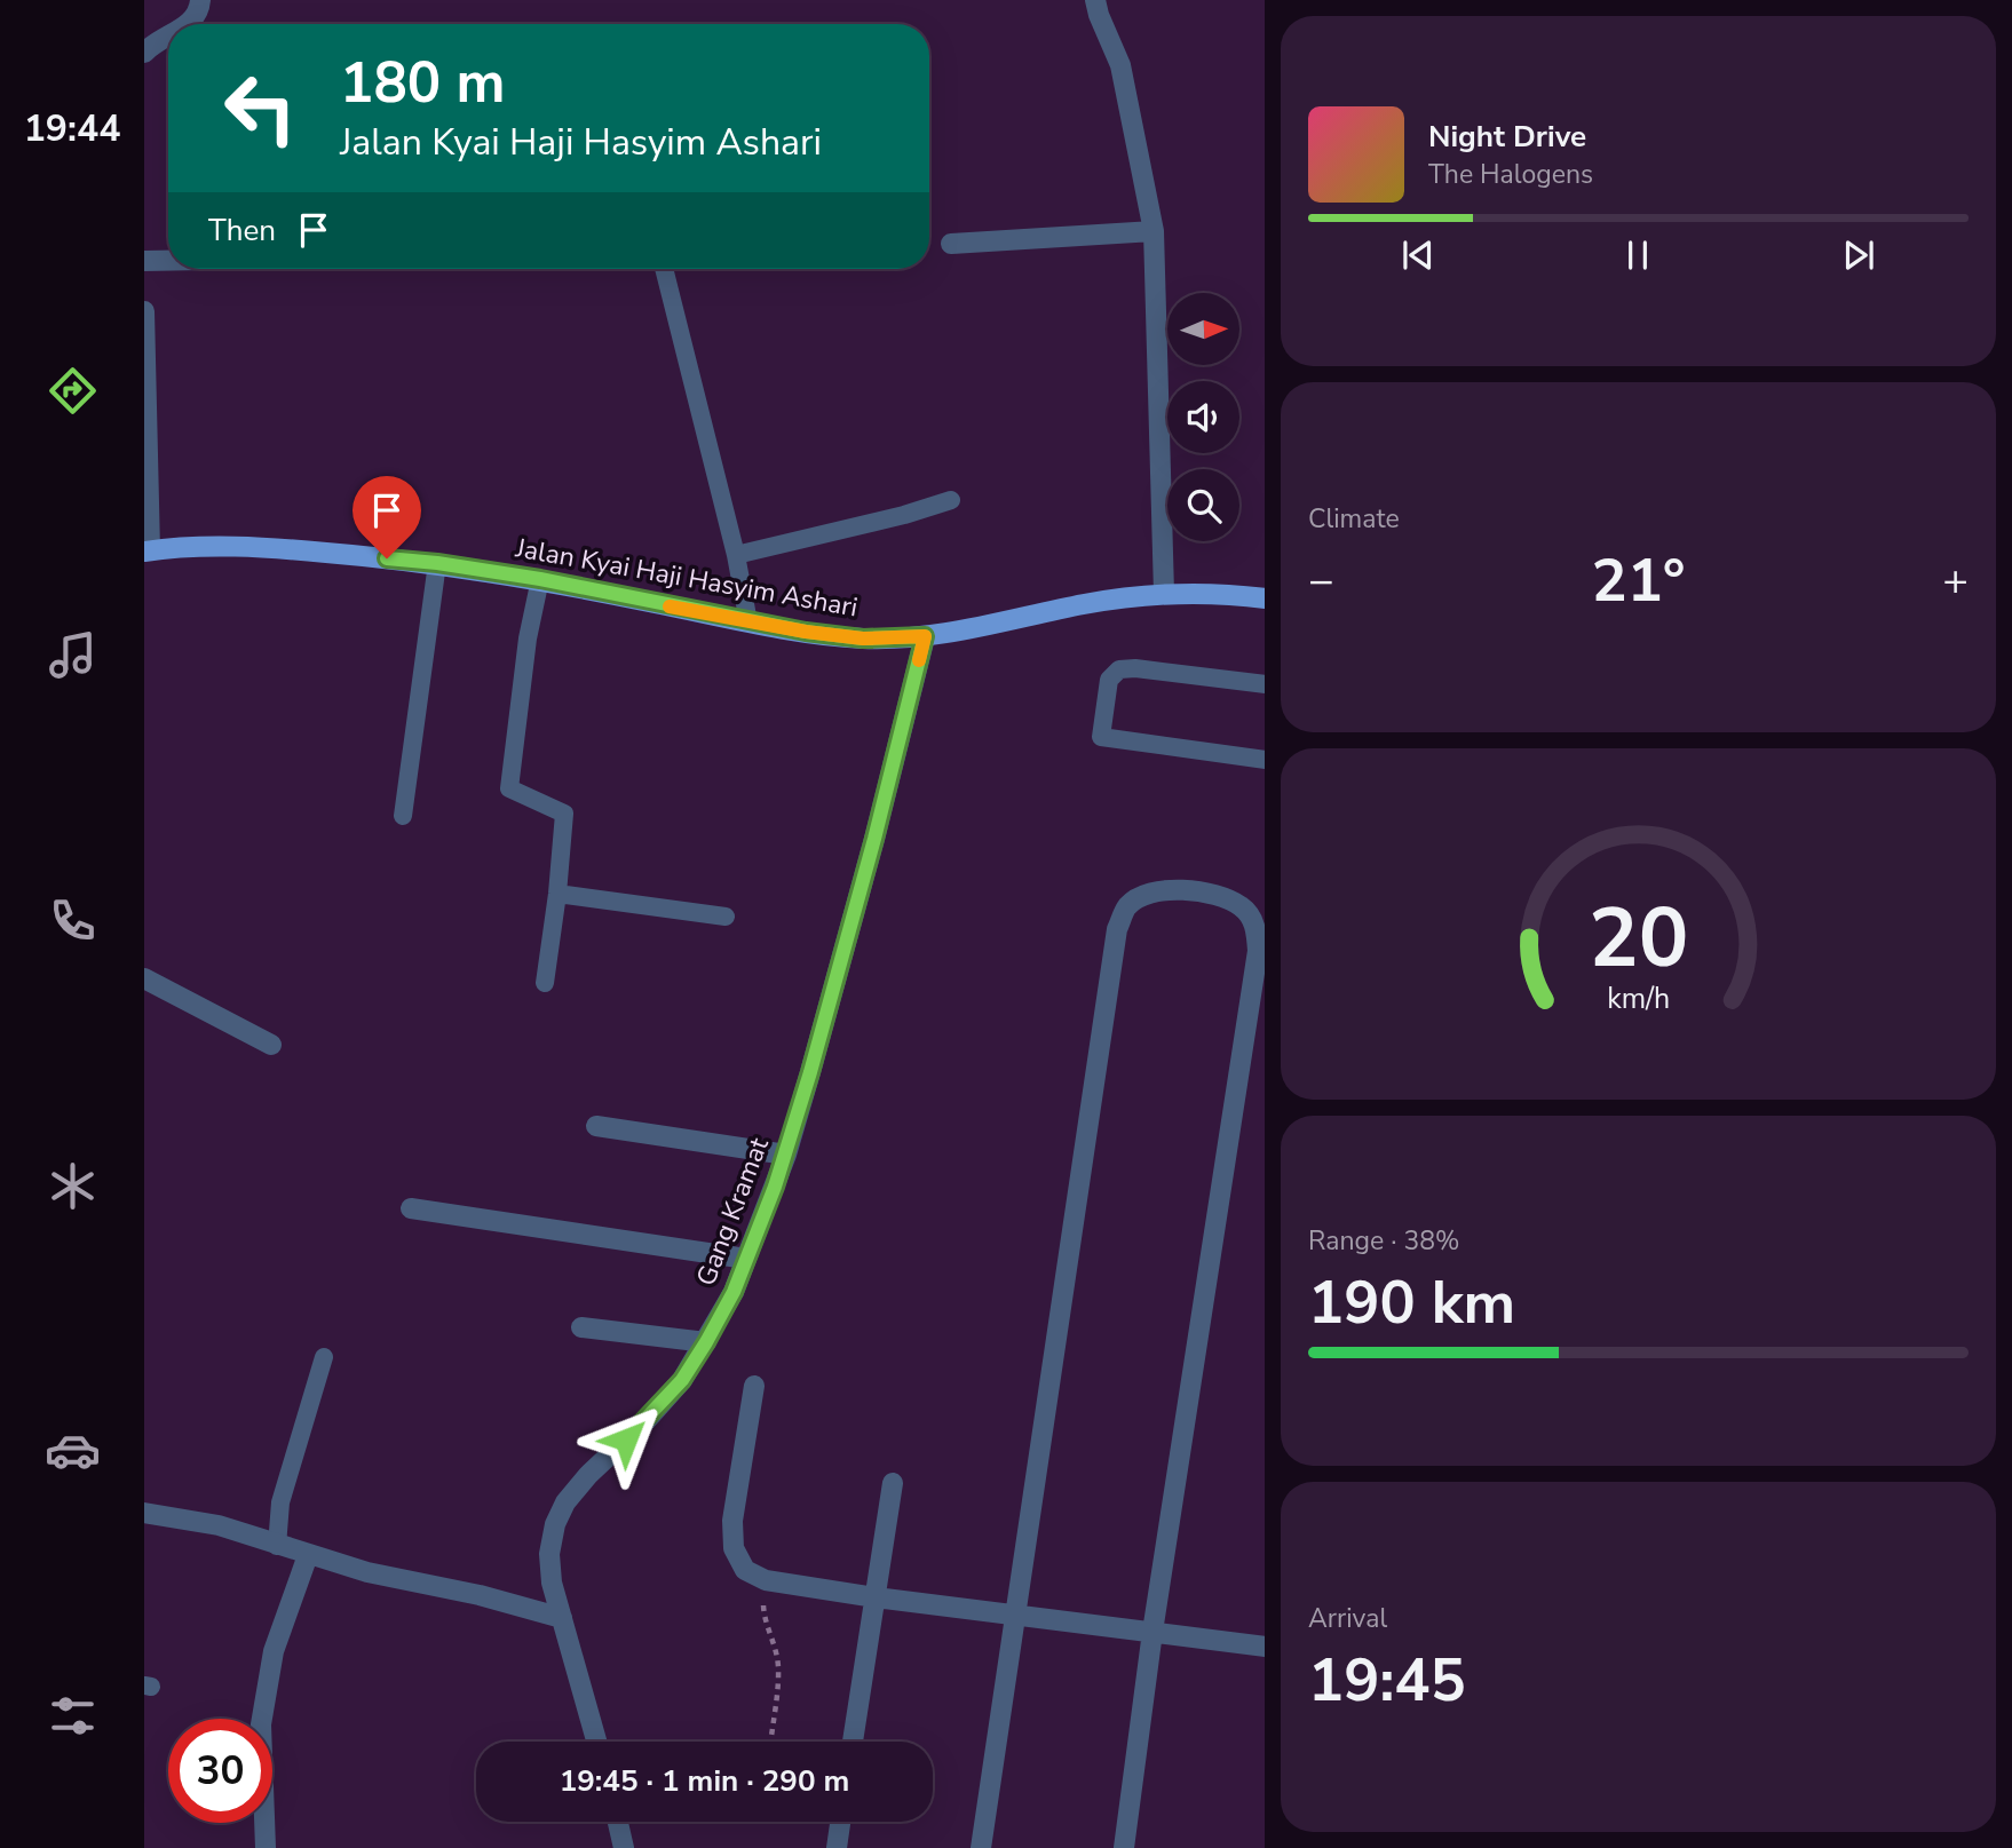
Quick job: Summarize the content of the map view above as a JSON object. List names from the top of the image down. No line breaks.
{"streets":{"main road":["Jalan Kyai Haji Hasyim Ashari"],"street":["Gang Kramat"]},"crossings":[["Jalan Kyai Haji Hasyim Ashari","Gang Kramat"]],"north":"right","page":{"tabs":"19:44","turn":["180 m","Jalan Kyai Haji Hasyim Ashari"],"song":["Night Drive","The Halogens"],"then":"Then","tile":["Climate",["Range · 38%","190 km"],["Arrival","19:45"]],"heat":["−","21°","+"],"limit":"30","trip":"19:45 · 1 min · 290 m","gauge":["20","km/h"]}}
